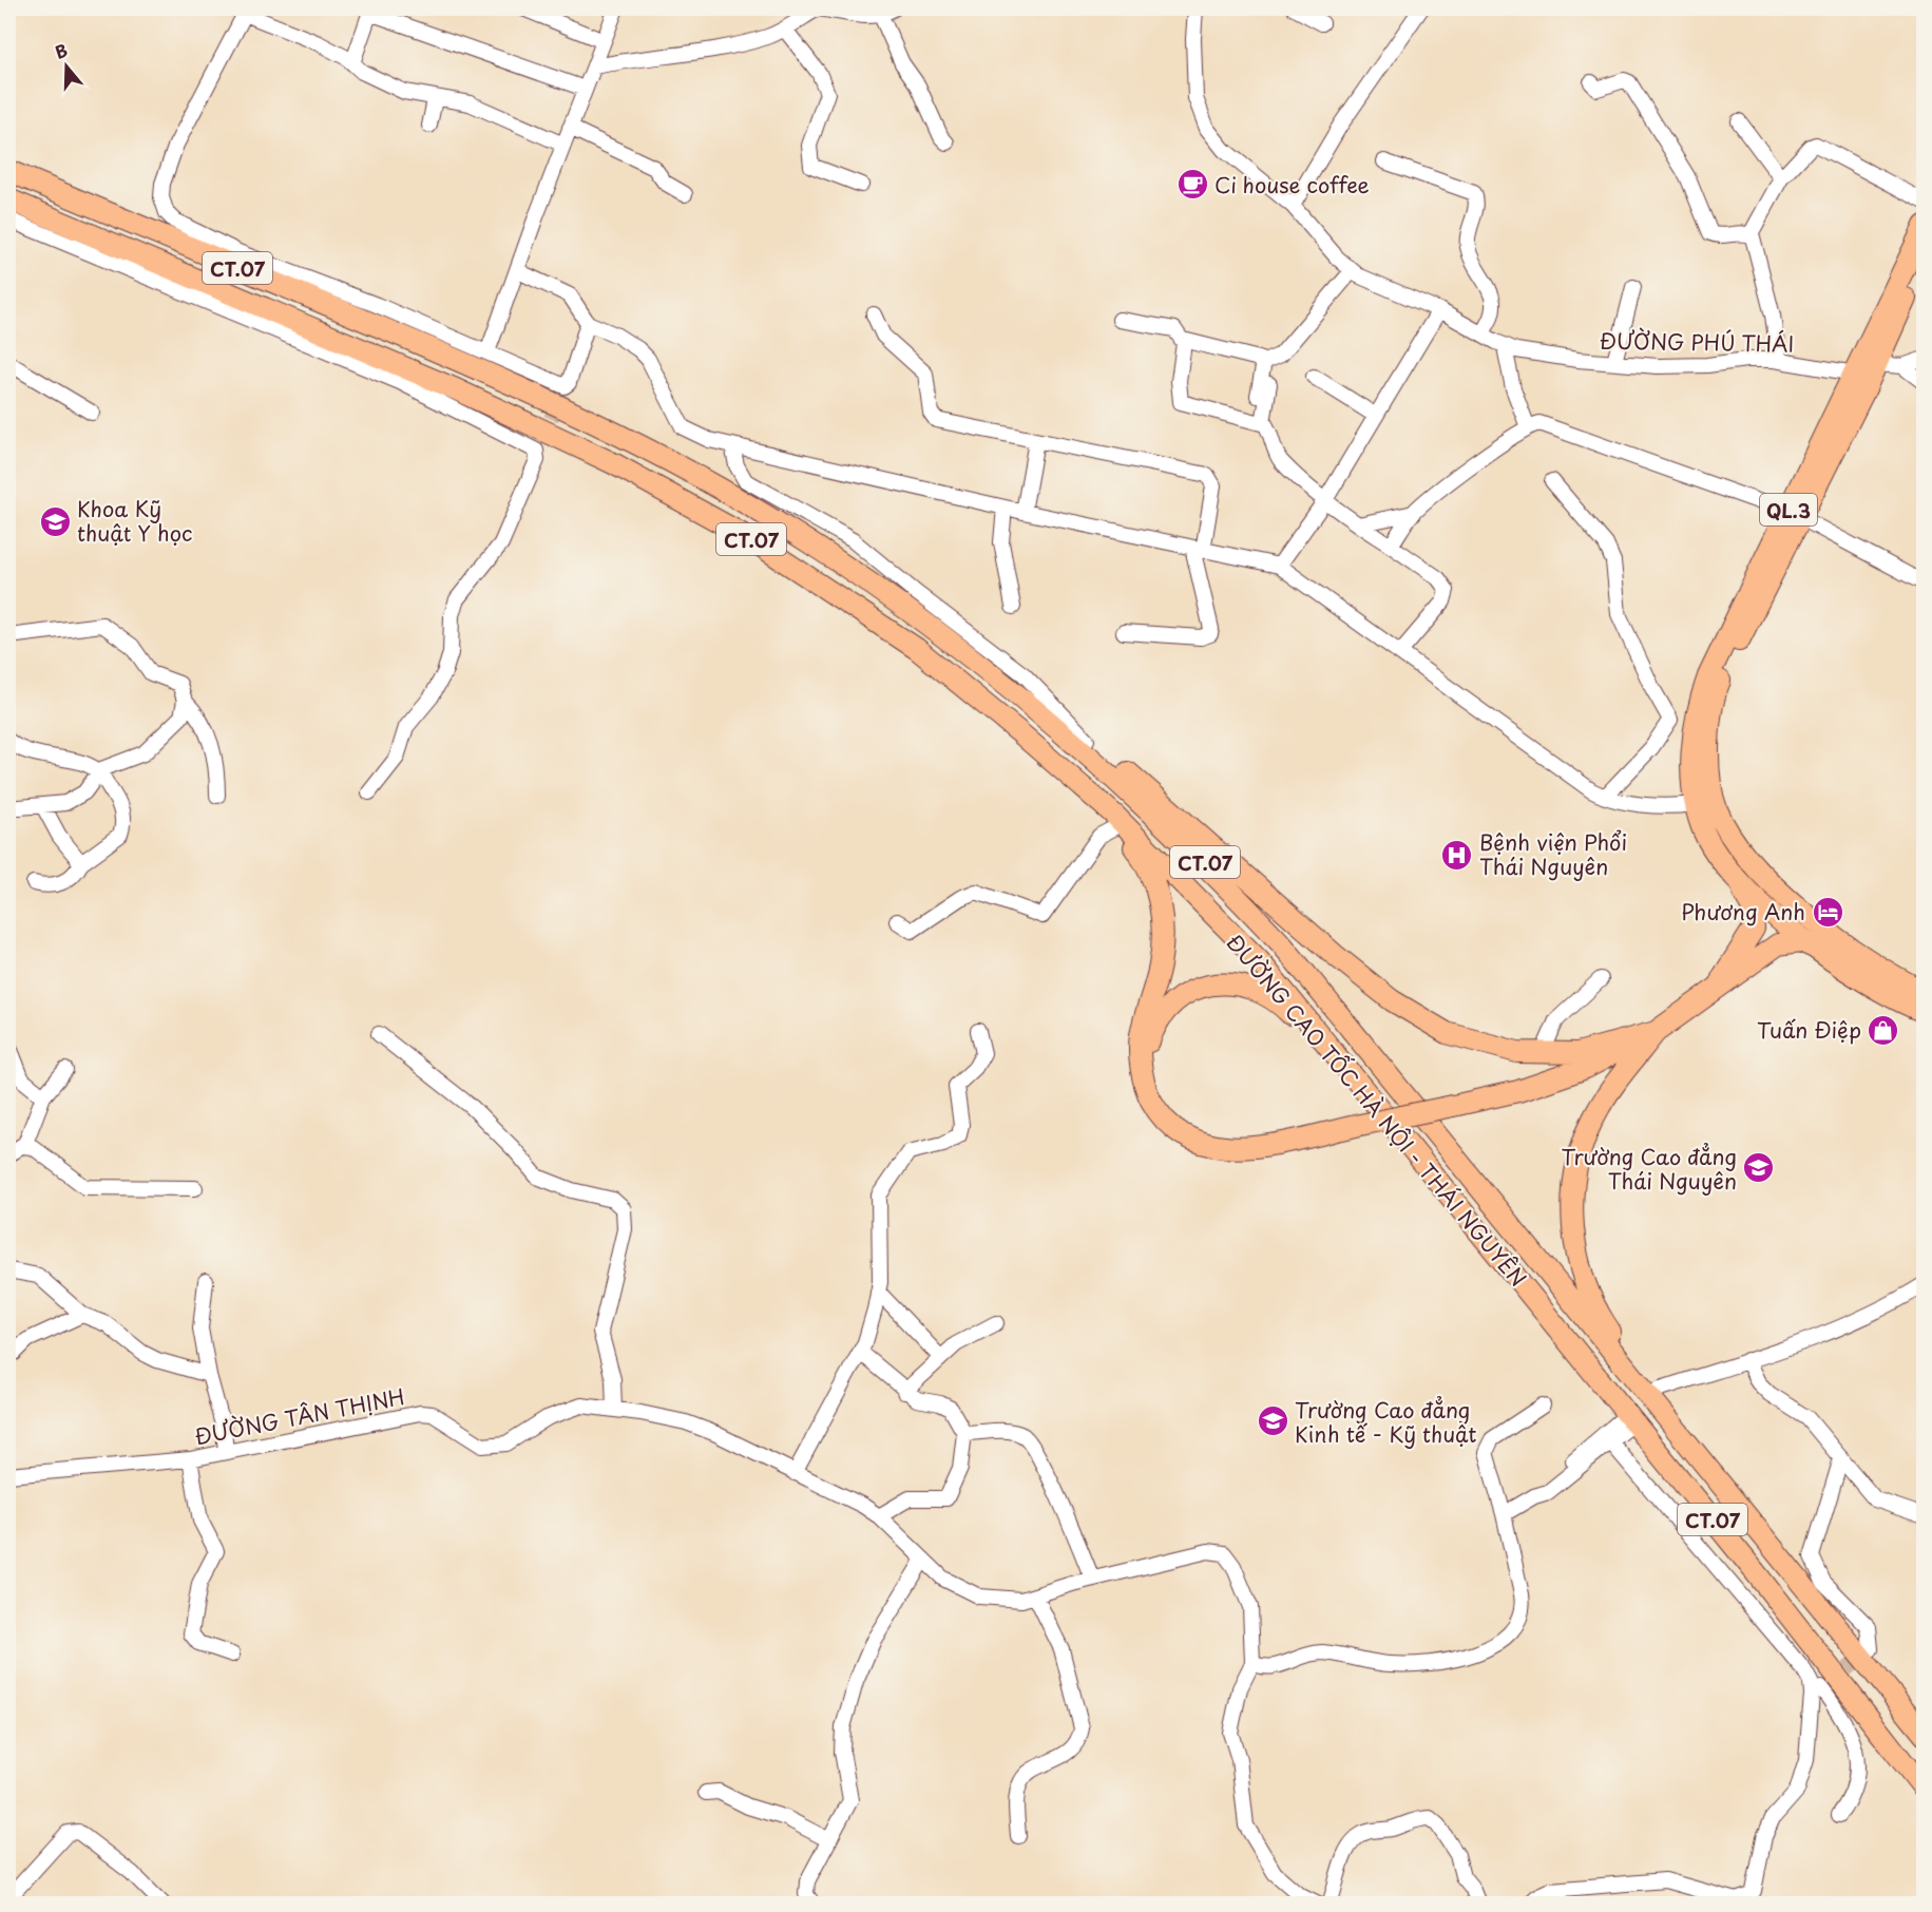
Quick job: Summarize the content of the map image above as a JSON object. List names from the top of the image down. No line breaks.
{"streets":{"highway":["CT.07","QL.3","ĐƯỜNG CAO TỐC HÀ NỘI - THÁI NGUYÊN"],"street":["ĐƯỜNG PHÚ THÁI","ĐƯỜNG TÂN THỊNH"]},"crossings":[["ĐƯỜNG PHÚ THÁI","QL.3"]],"places":{"cafe":["Ci house coffee"],"school or university":["Khoa Kỹ thuật Y học","Trường Cao đẳng Thái Nguyên","Trường Cao đẳng Kinh tế - Kỹ thuật"],"hospital":["Bệnh viện Phổi Thái Nguyên"],"hotel":["Phương Anh"],"shop":["Tuấn Điệp"]},"north":"top"}
